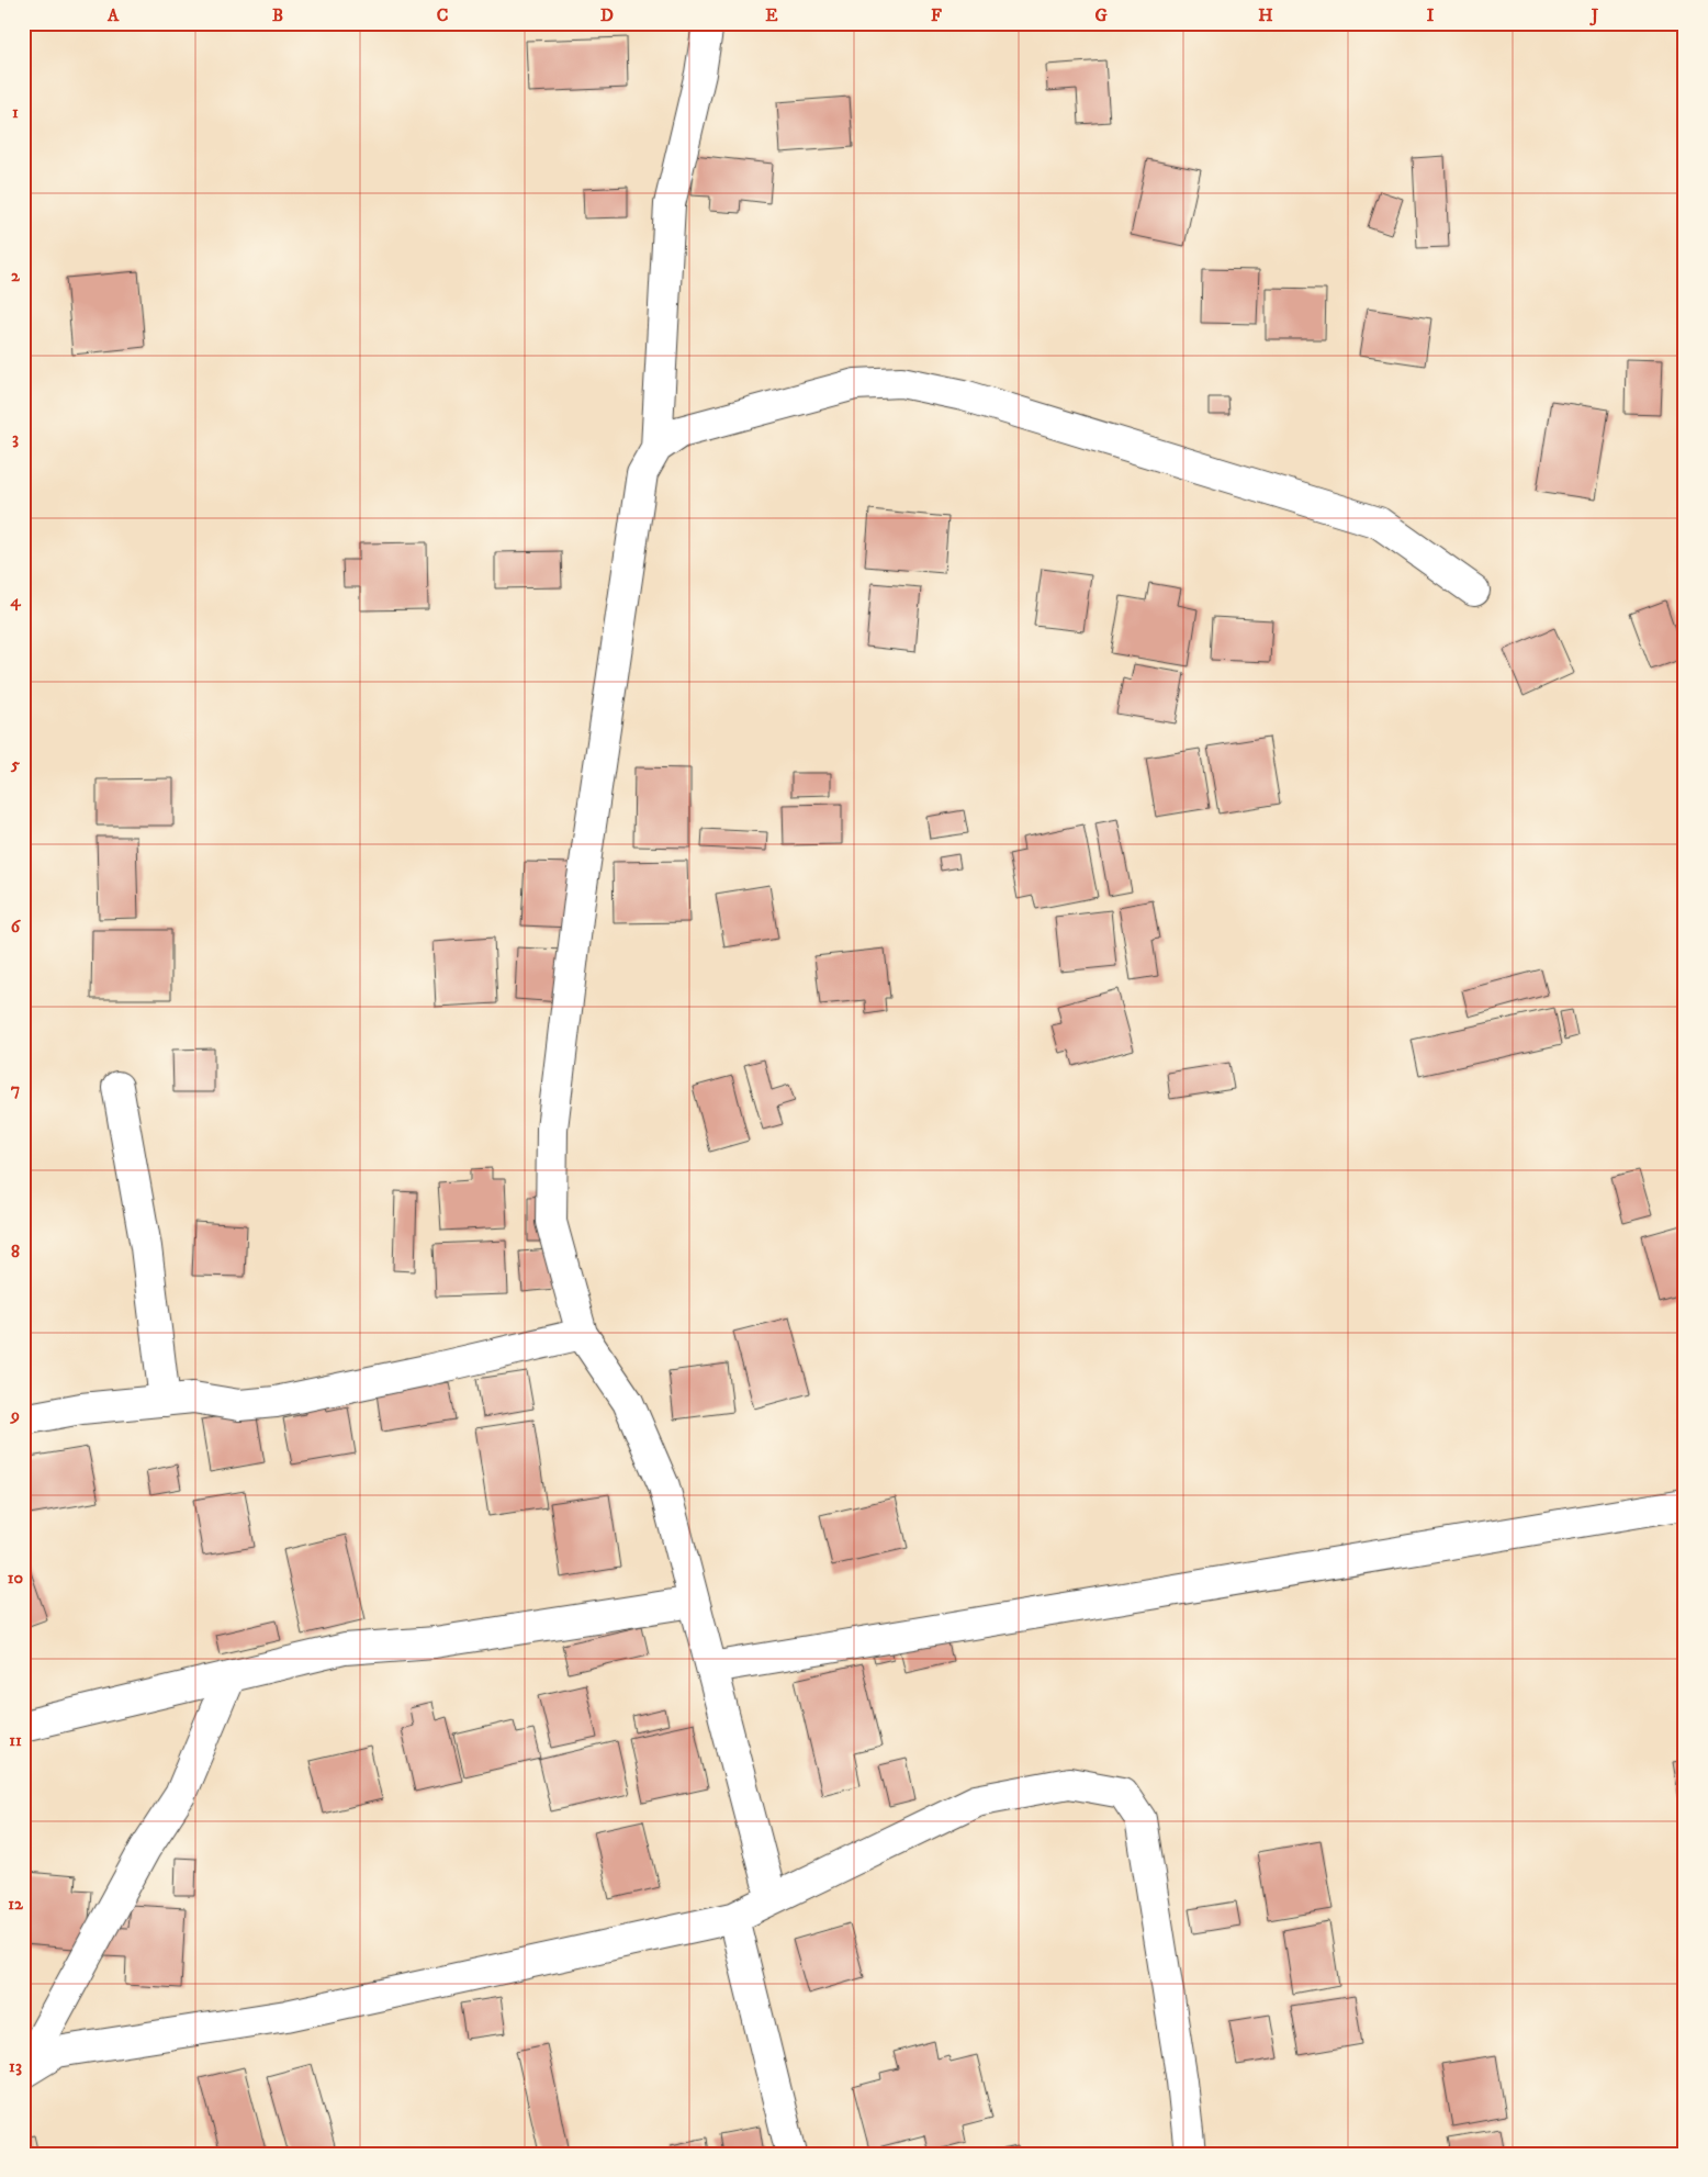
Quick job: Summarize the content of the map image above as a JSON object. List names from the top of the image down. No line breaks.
{"grid":{"columns":["A","B","C","D","E","F","G","H","I","J"],"rows":["1","2","3","4","5","6","7","8","9","10","11","12","13"]}}
